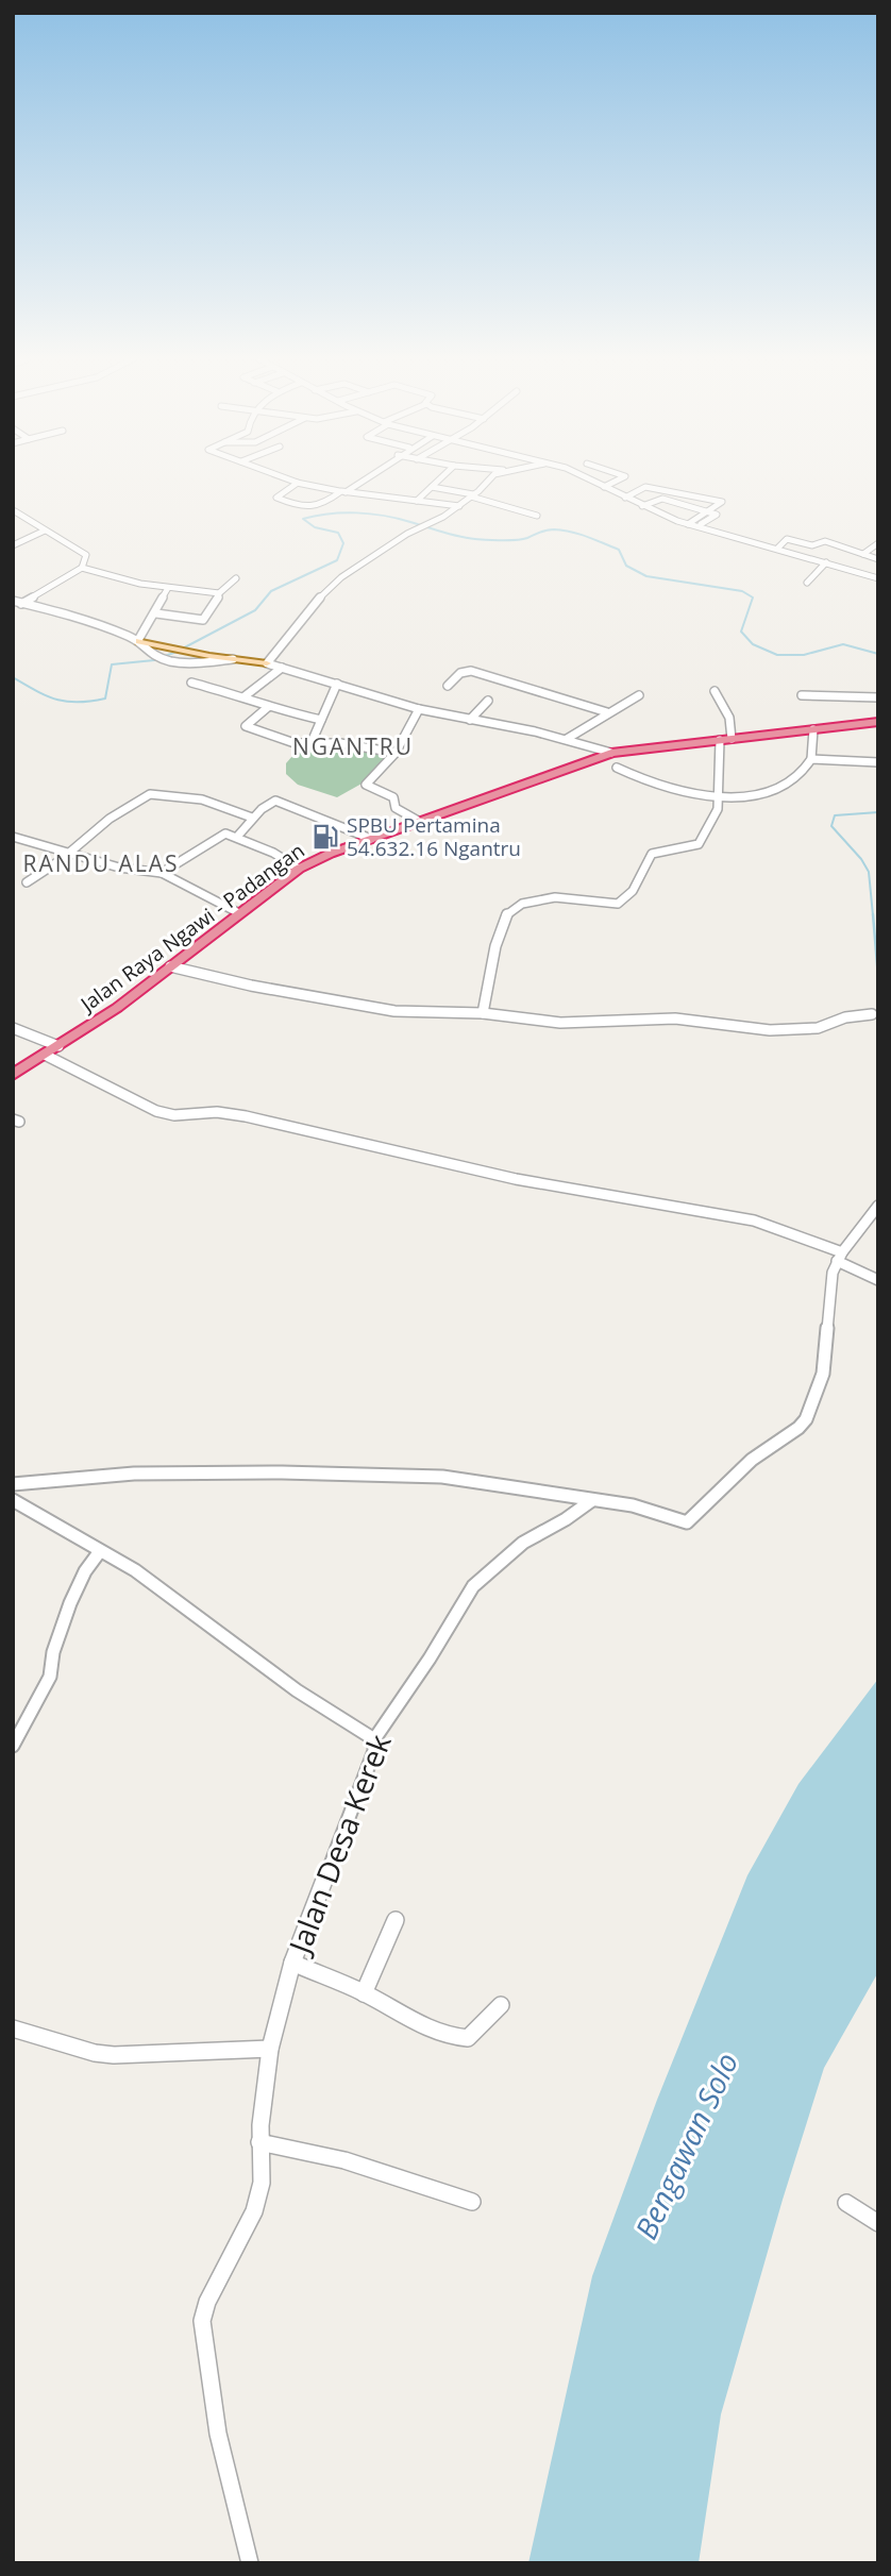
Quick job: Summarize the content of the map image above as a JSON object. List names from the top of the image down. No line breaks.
{"streets":{"highway":["Jalan Raya Ngawi - Padangan"],"street":["Jalan Desa Kerek"]},"districts":["NGANTRU","RANDU ALAS"],"water":["Bengawan Solo"],"places":{"fuel station":["SPBU Pertamina 54.632.16 Ngantru"]}}
